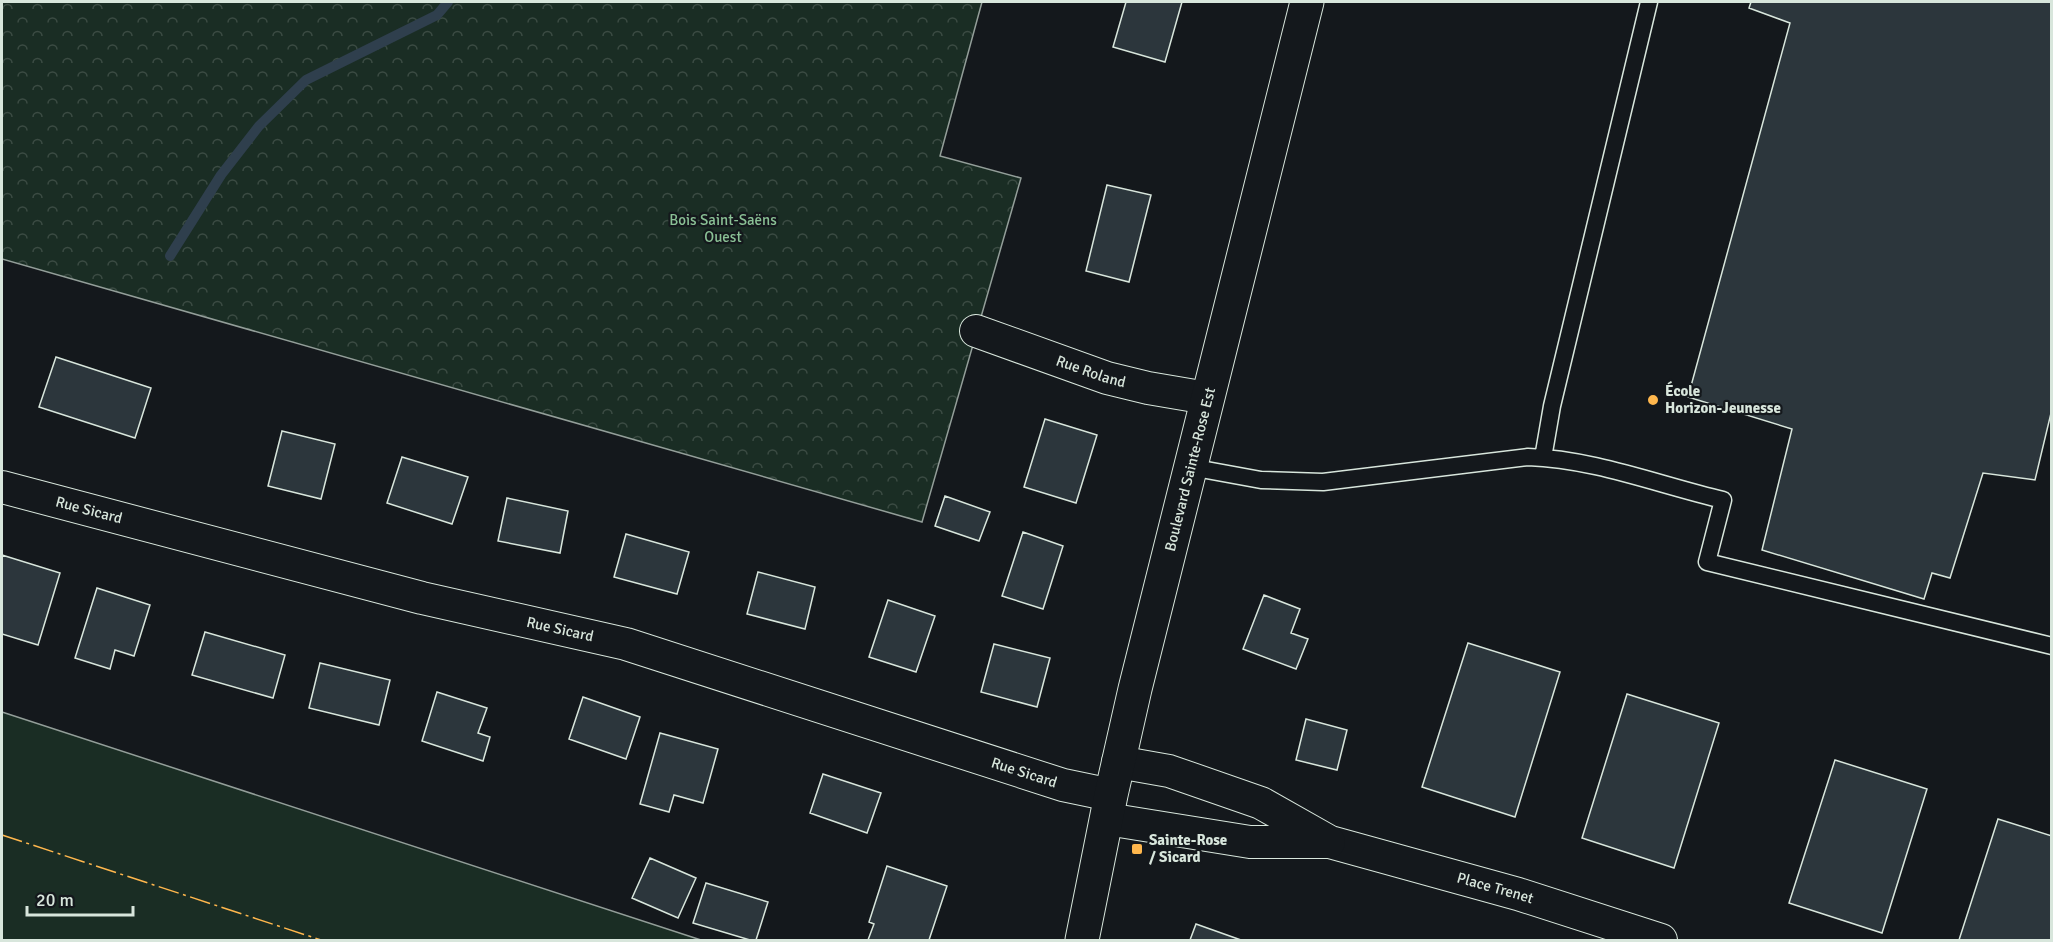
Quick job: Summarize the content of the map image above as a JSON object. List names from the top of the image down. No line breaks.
{"streets":{"street":["Rue Roland","Boulevard Sainte-Rose Est","Rue Sicard","Place Trenet"]},"crossings":[["Rue Roland","Boulevard Sainte-Rose Est"],["Boulevard Sainte-Rose Est","Rue Sicard"],["Boulevard Sainte-Rose Est","Place Trenet"],["Rue Sicard","Place Trenet"]],"parks":["Bois Saint-Saëns Ouest"],"places":{"other":["École Horizon-Jeunesse"],"transit":["Sainte-Rose / Sicard"]},"scale_bar":"20 m"}
